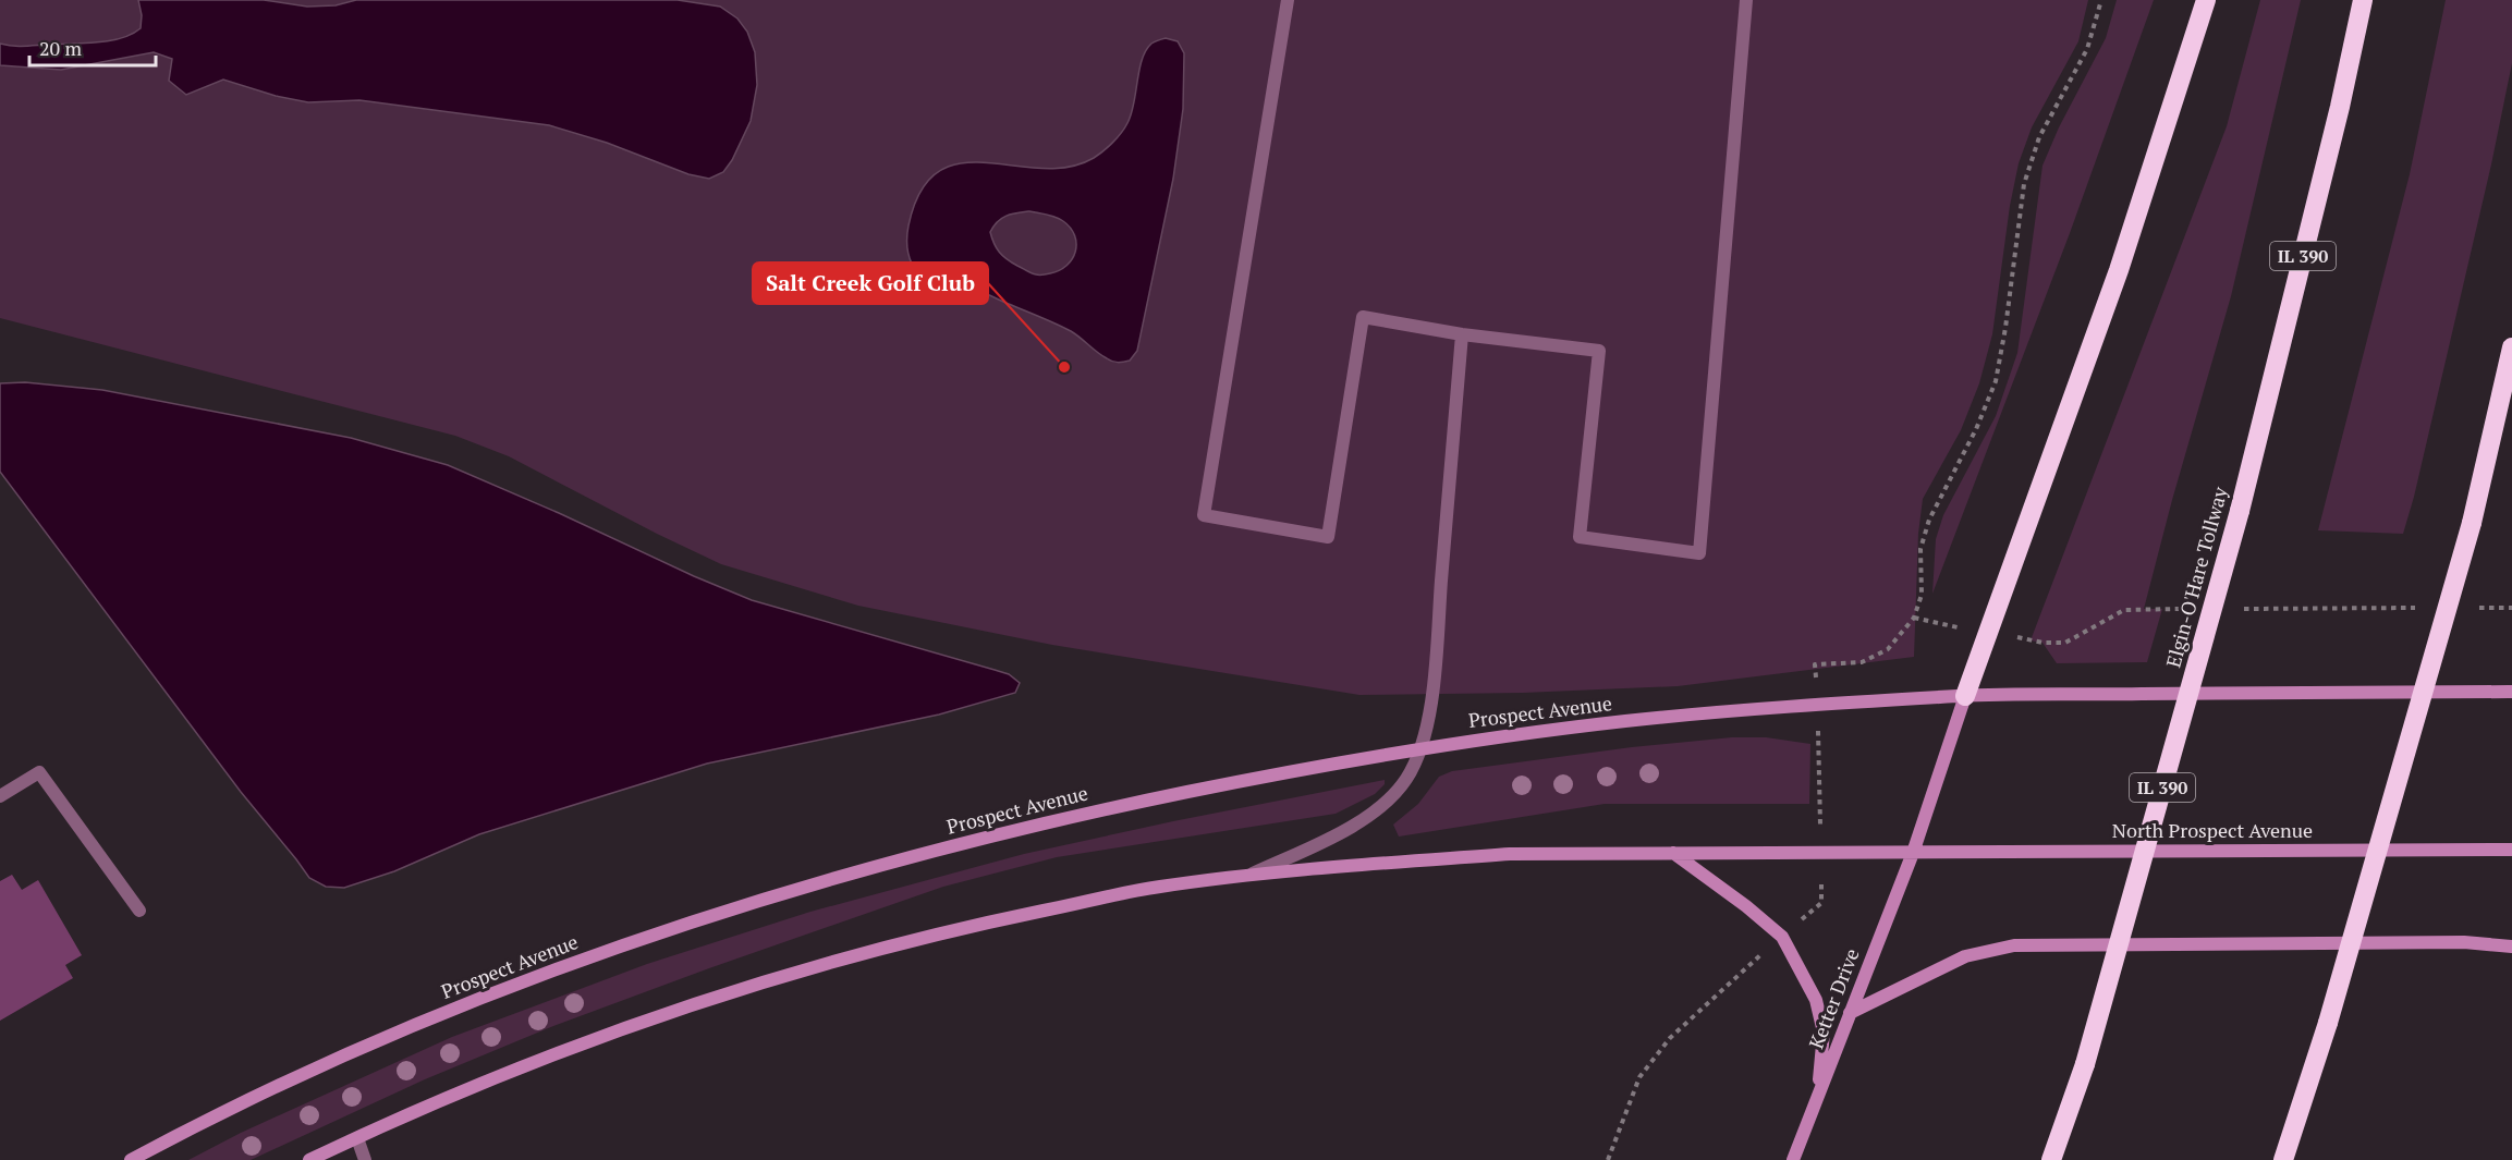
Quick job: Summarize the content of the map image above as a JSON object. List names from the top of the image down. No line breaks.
{"streets":{"highway":["IL 390","Elgin-O'Hare Tollway"],"main road":["Prospect Avenue","North Prospect Avenue","Ketter Drive"]},"crossings":[["Prospect Avenue","Ketter Drive"],["North Prospect Avenue","Ketter Drive"]],"places":["Salt Creek Golf Club"],"scale_bar":"20 m"}
